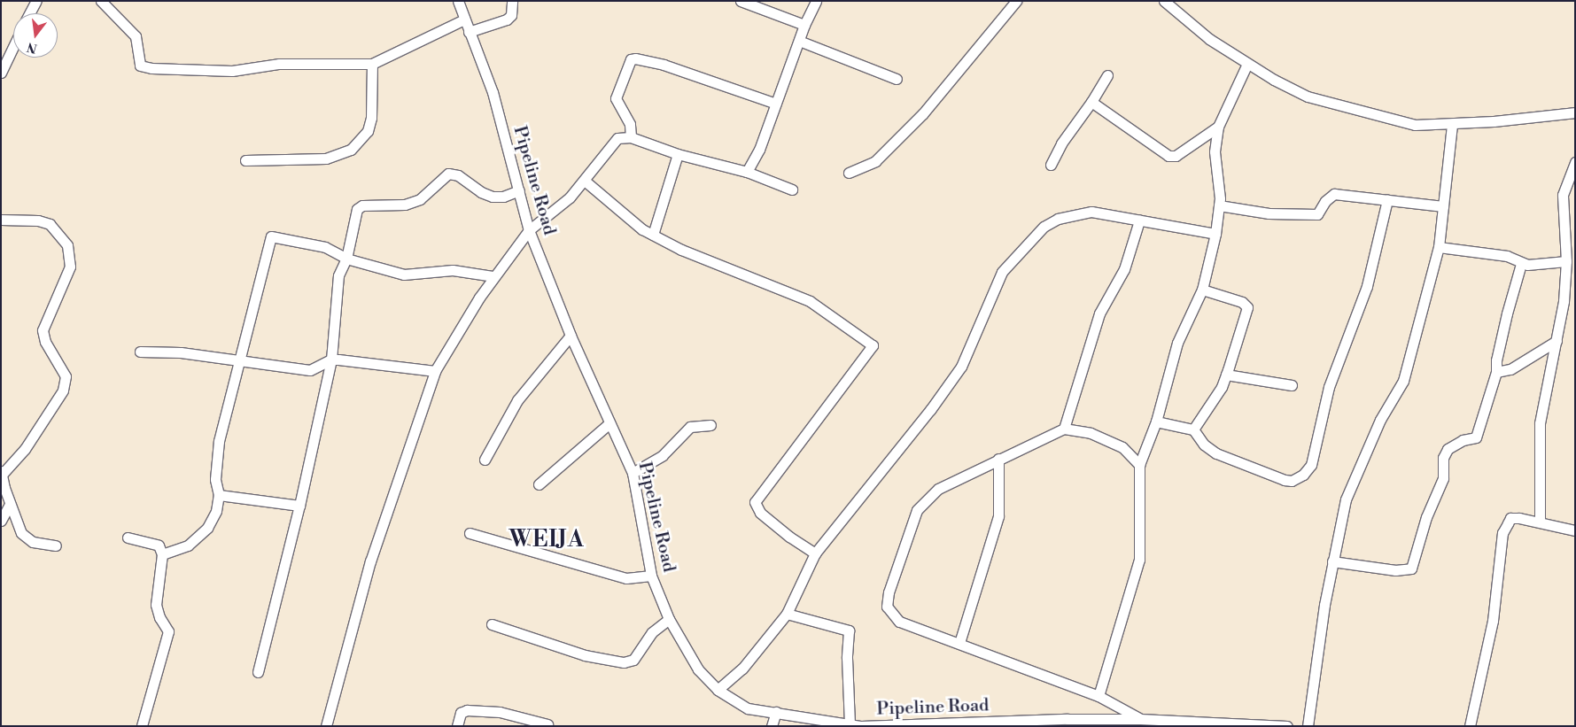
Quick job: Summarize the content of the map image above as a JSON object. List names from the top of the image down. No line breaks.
{"streets":{"street":["Pipeline Road"]},"districts":["WEIJA"],"north":"bottom"}
